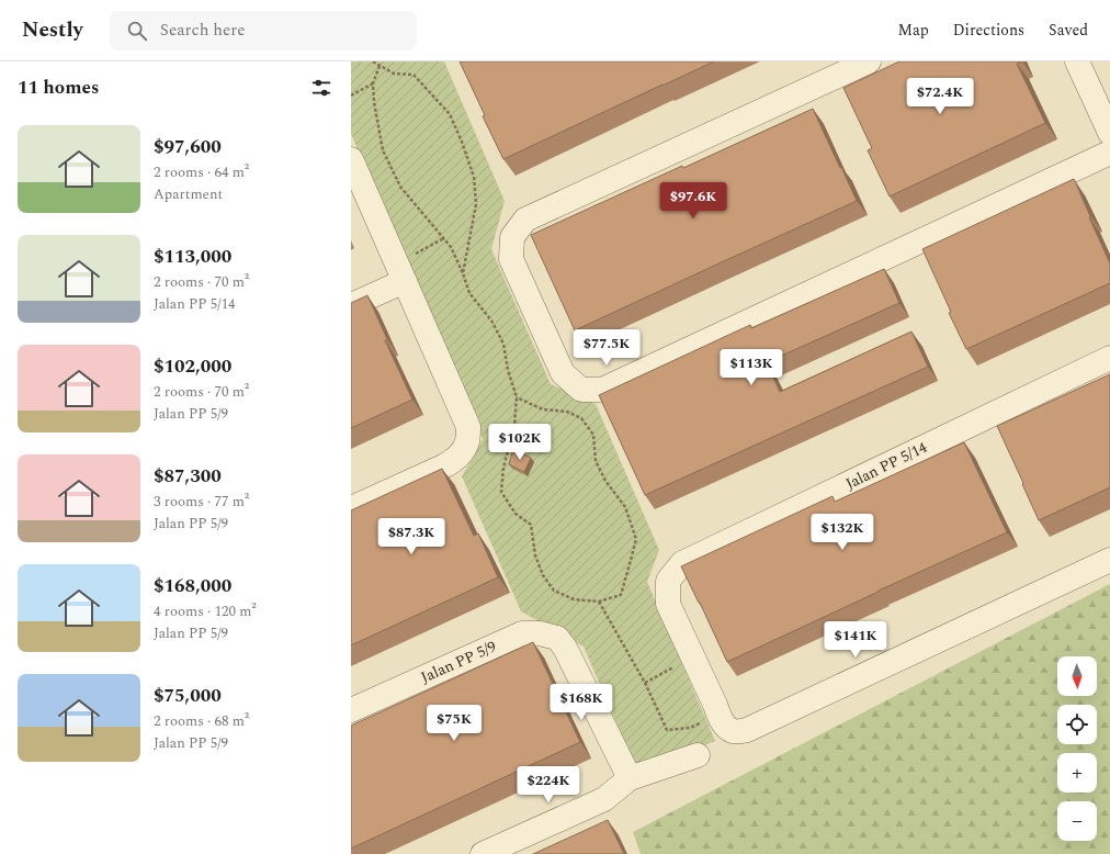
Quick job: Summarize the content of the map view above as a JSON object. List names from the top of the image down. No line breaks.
{"streets":{"street":["Jalan PP 5/14","Jalan PP 5/9"]},"north":"bottom","page":{"header":"Nestly","search":"Search here","nav":["Map","Directions","Saved"],"heading":"11 homes","price":["$72.4K","$97.6K","$77.5K","$113K","$102K","$132K","$87.3K","$141K","$168K","$75K","$224K"],"list":[{"name":"$97,600","note":"2 rooms · 64 m² · Apartment"},{"name":"$113,000","note":"2 rooms · 70 m² · Jalan PP 5/14"},{"name":"$102,000","note":"2 rooms · 70 m² · Jalan PP 5/9"},{"name":"$87,300","note":"3 rooms · 77 m² · Jalan PP 5/9"},{"name":"$168,000","note":"4 rooms · 120 m² · Jalan PP 5/9"},{"name":"$75,000","note":"2 rooms · 68 m² · Jalan PP 5/9"}],"map_buttons":["+","−"]}}
